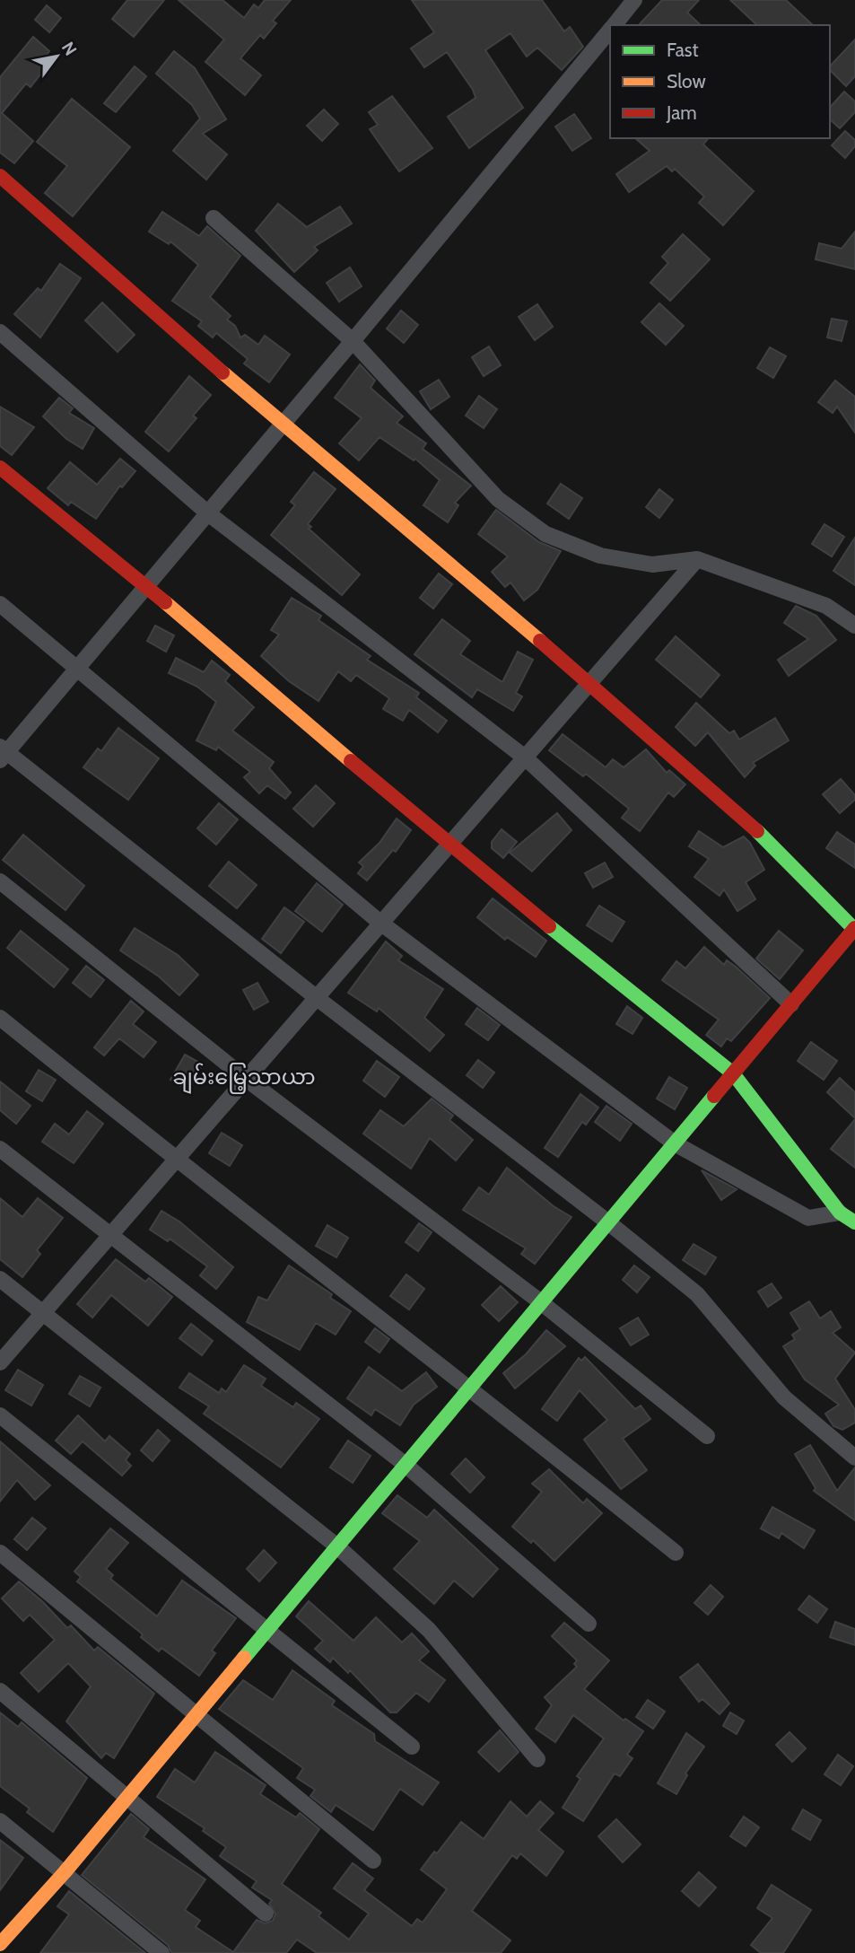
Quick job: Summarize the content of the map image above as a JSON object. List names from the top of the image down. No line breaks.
{"districts":["ချမ်းမြေ့သာယာ"],"legend":["Fast","Slow","Jam"],"north":"top right"}
